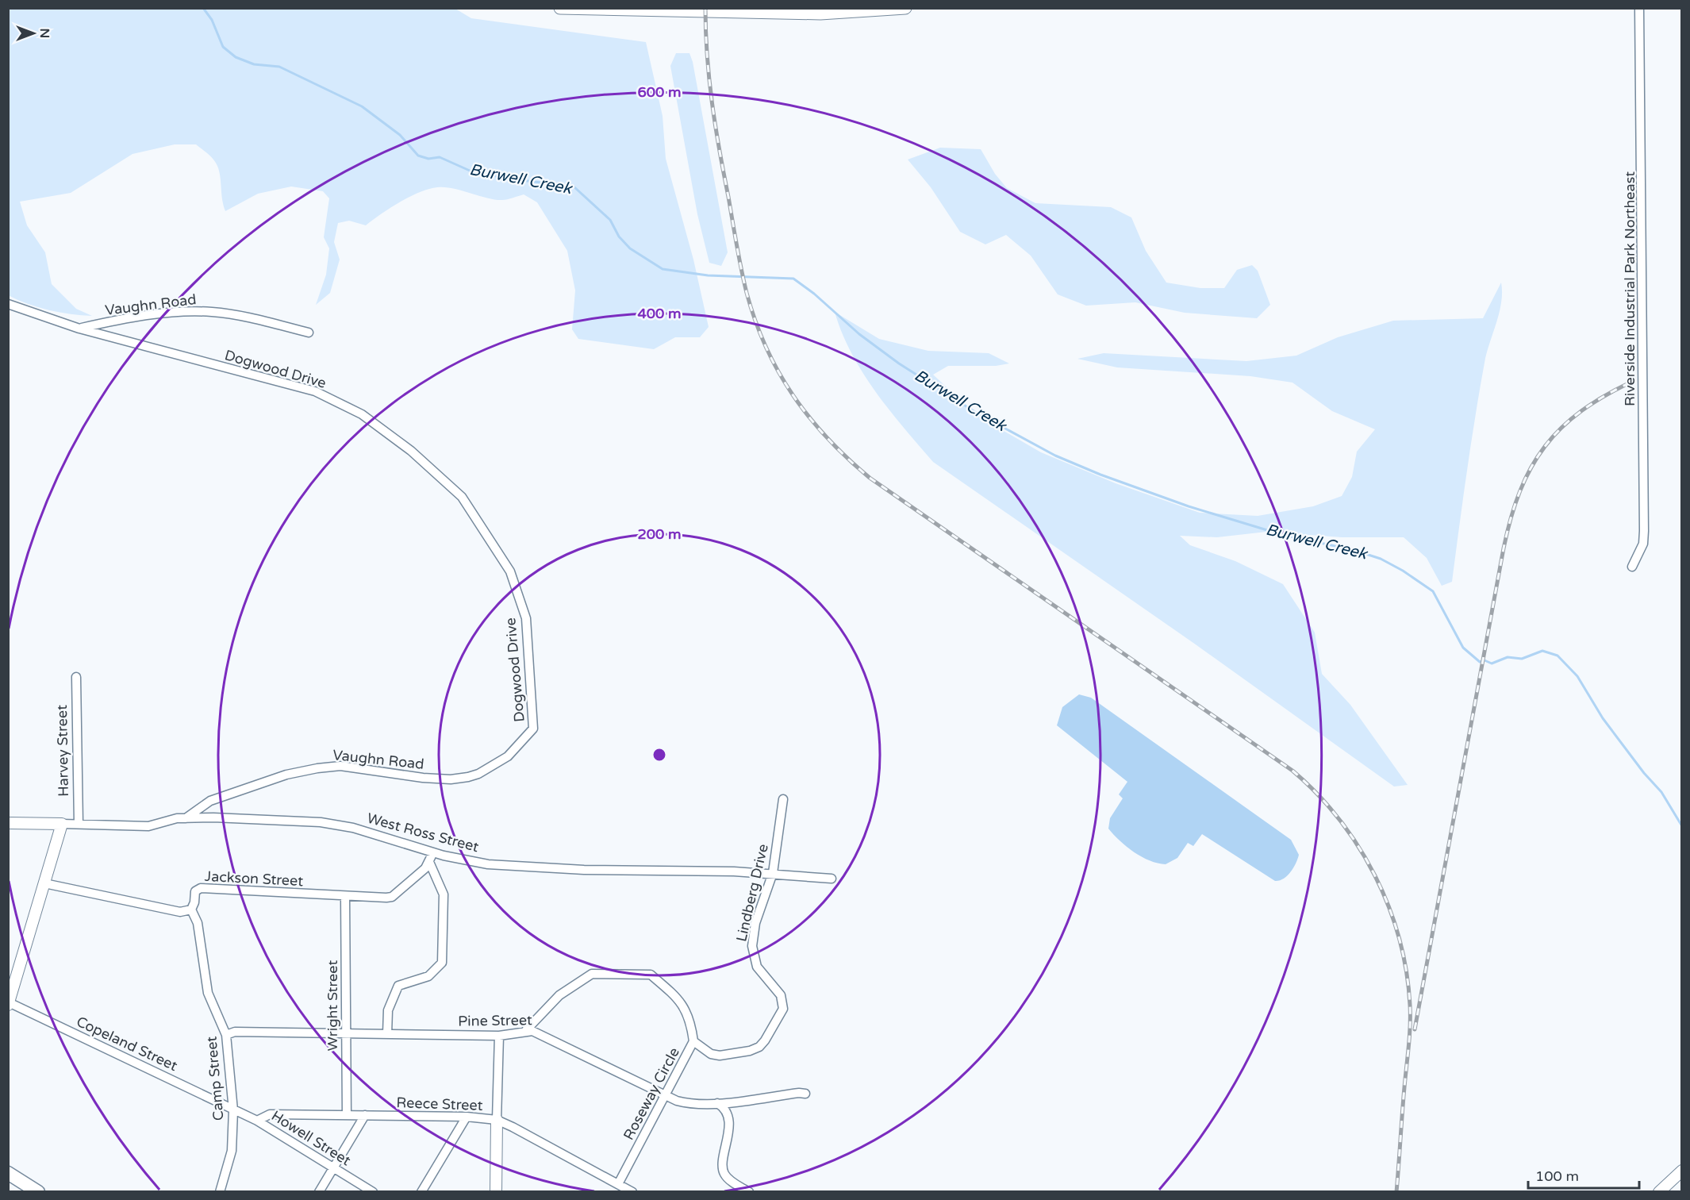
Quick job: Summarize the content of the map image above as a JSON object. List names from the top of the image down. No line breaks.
{"streets":{"street":["Riverside Industrial Park Northeast","Vaughn Road","Dogwood Drive","Harvey Street","West Ross Street","Jackson Street","Lindberg Drive","Wright Street","Pine Street","Copeland Street","Camp Street","Roseway Circle","Reece Street","Howell Street"]},"crossings":[["Vaughn Road","Dogwood Drive"],["Vaughn Road","West Ross Street"],["Harvey Street","West Ross Street"],["West Ross Street","Jackson Street"],["West Ross Street","Lindberg Drive"],["Jackson Street","Wright Street"],["Jackson Street","Camp Street"],["Lindberg Drive","Roseway Circle"],["Wright Street","Pine Street"],["Wright Street","Reece Street"],["Pine Street","Camp Street"],["Pine Street","Roseway Circle"],["Copeland Street","Camp Street"],["Copeland Street","Howell Street"],["Camp Street","Howell Street"],["Roseway Circle","Reece Street"],["Reece Street","Howell Street"]],"water":["Burwell Creek"],"scale_bar":"100 m","north":"right","rings":["600 m","400 m","200 m"]}
